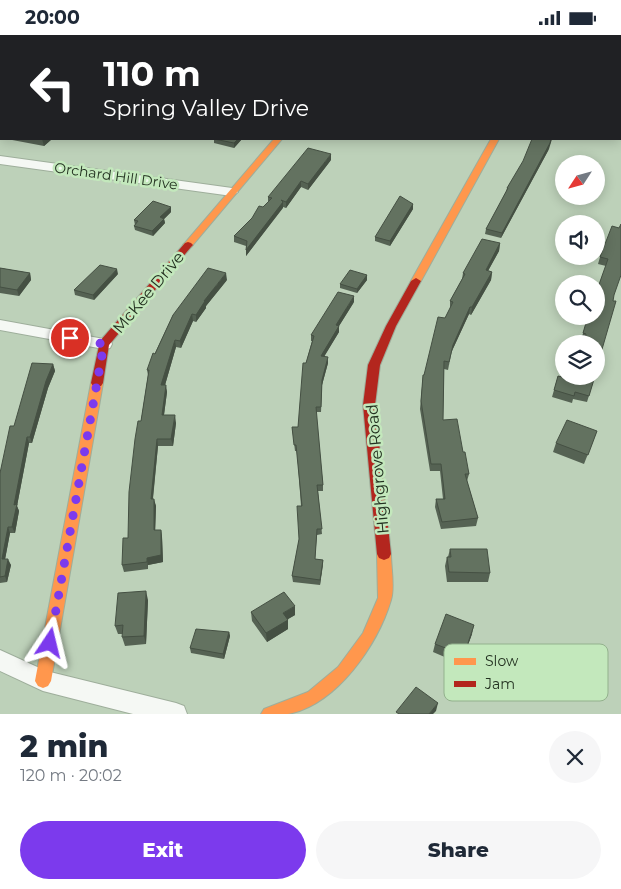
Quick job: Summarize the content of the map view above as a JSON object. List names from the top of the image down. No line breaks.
{"streets":{"street":["Orchard Hill Drive","McKee Drive","Highgrove Road"]},"crossings":[["Orchard Hill Drive","McKee Drive"]],"legend":["Slow","Jam"],"north":"bottom left","page":{"status":"20:00","turn":["110 m","Spring Valley Drive"],"heading":["2 min","120 m · 20:02"],"buttons":["Exit","Share"]}}
